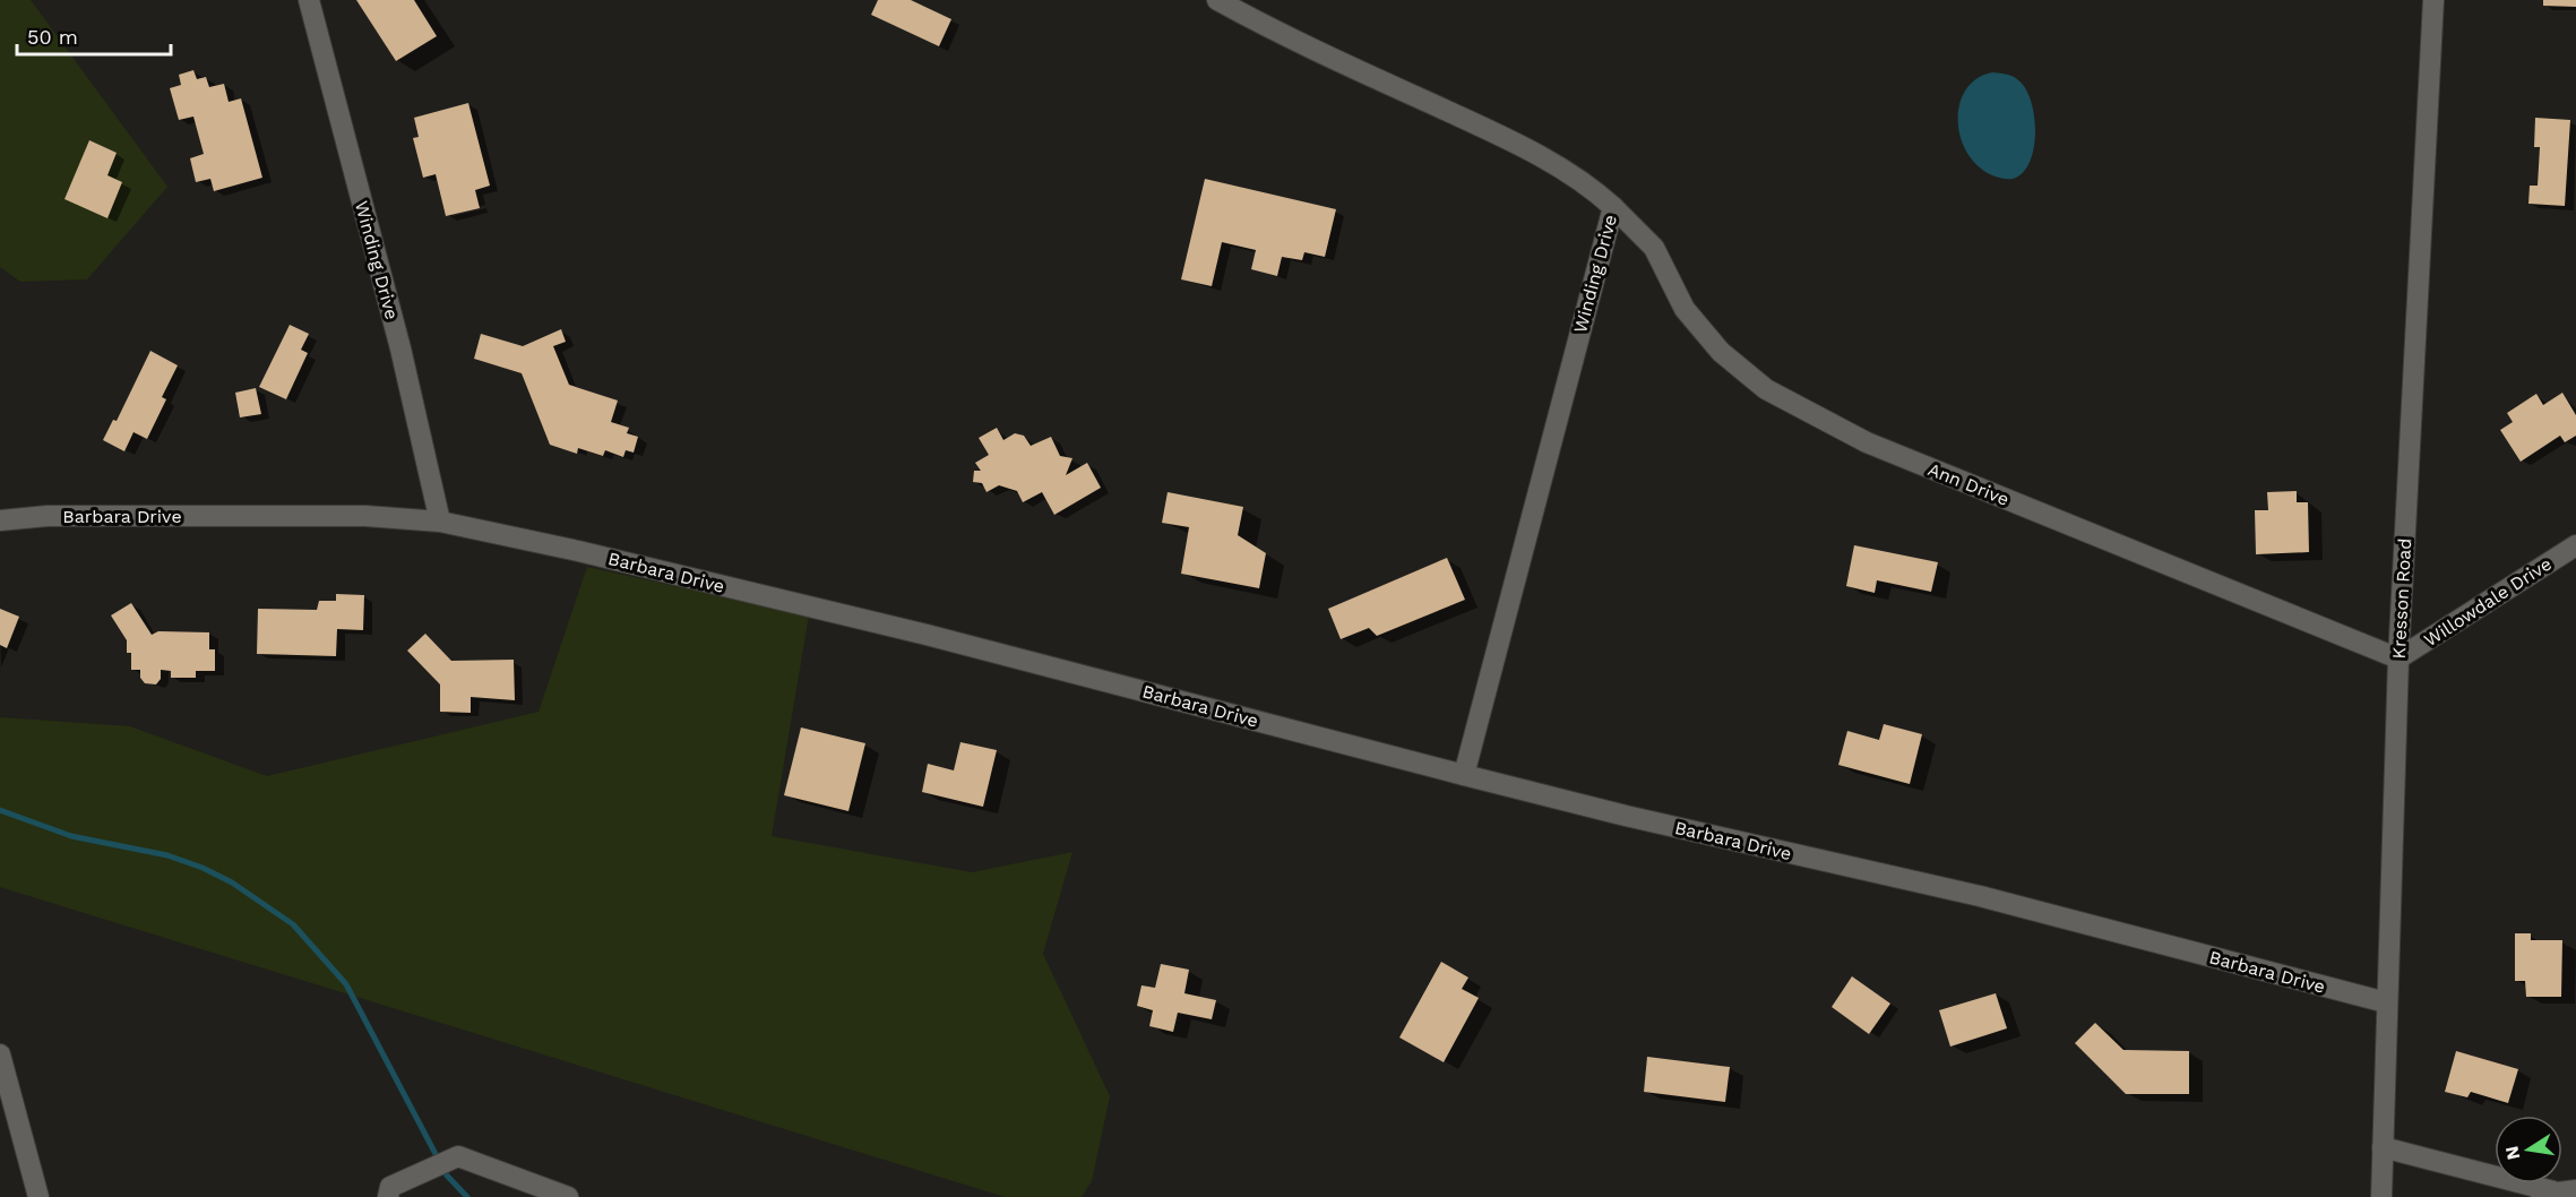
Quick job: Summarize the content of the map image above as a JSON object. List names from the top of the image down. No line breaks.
{"streets":{"street":["Winding Drive","Ann Drive","Barbara Drive","Kresson Road","Willowdale Drive"]},"crossings":[["Winding Drive","Ann Drive"],["Winding Drive","Barbara Drive"],["Ann Drive","Kresson Road"],["Ann Drive","Willowdale Drive"],["Barbara Drive","Kresson Road"],["Kresson Road","Willowdale Drive"]],"scale_bar":"50 m","north":"left"}
